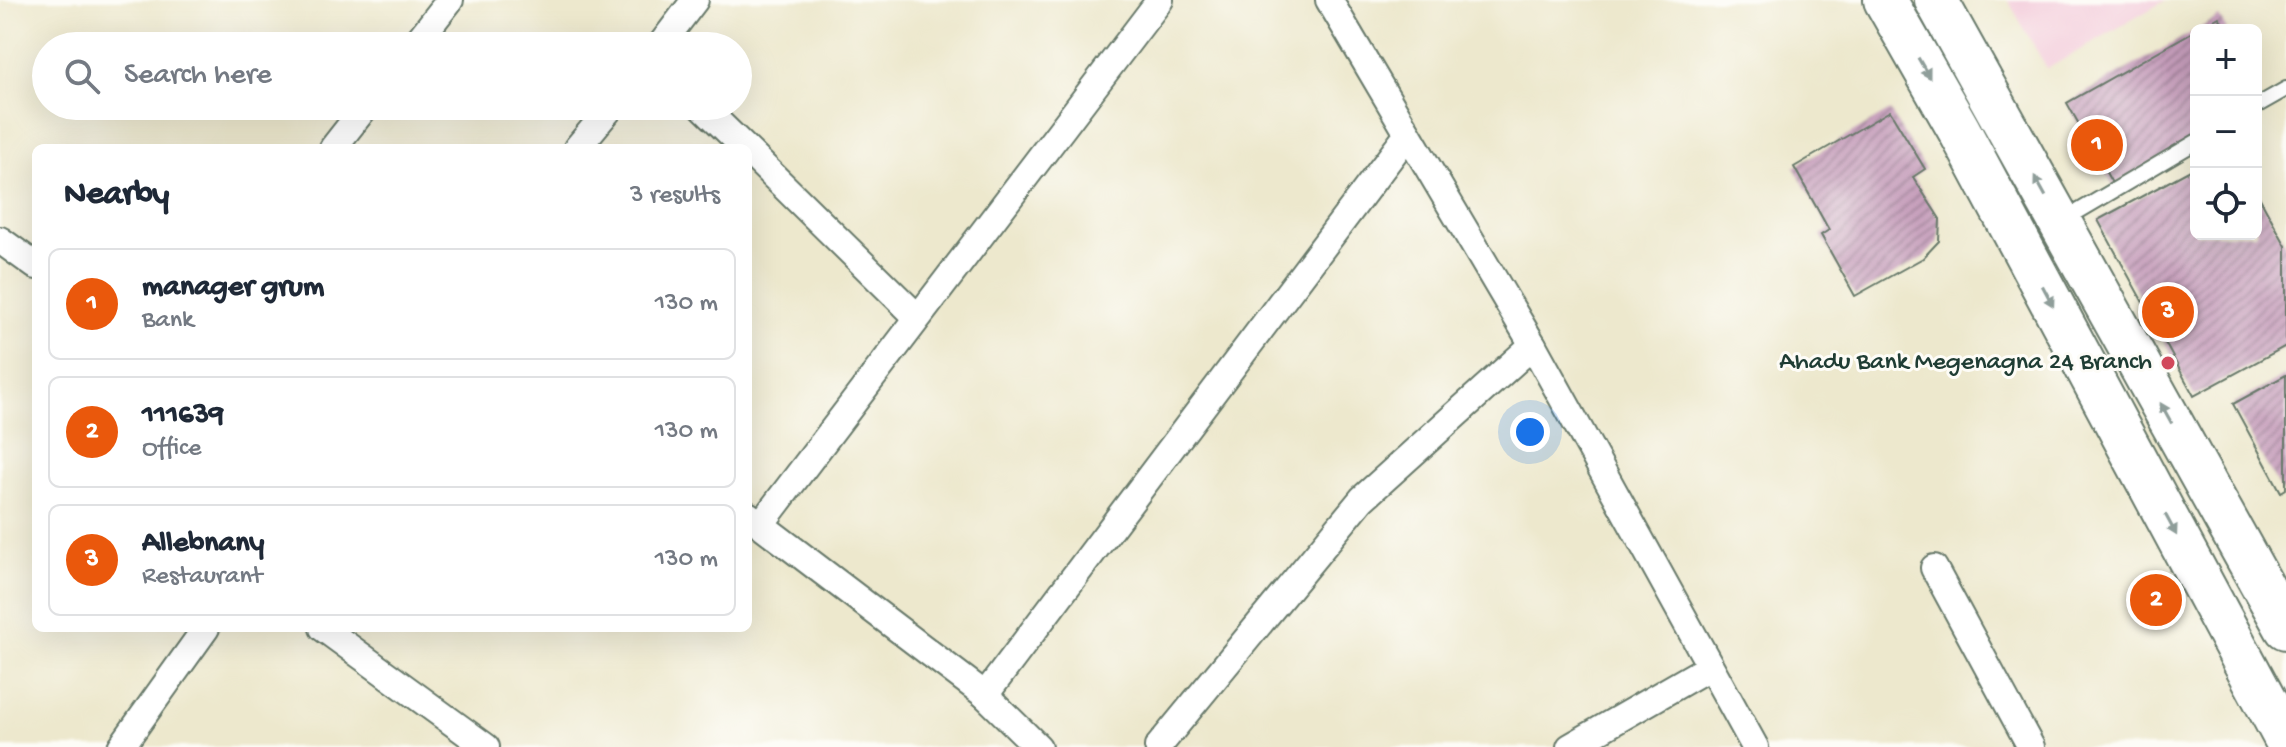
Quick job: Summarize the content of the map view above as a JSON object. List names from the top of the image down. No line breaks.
{"places":["Ahadu Bank Megenagna 24 Branch"],"page":{"map_buttons":["+","−"],"search":"Search here","pins":["1","3","2"],"heading":["Nearby","3 results"],"list":[{"mark":"1","name":"manager grum","note":"Bank","value":"130 m"},{"mark":"2","name":"111639","note":"Office","value":"130 m"},{"mark":"3","name":"Allebnany","note":"Restaurant","value":"130 m"}]}}
